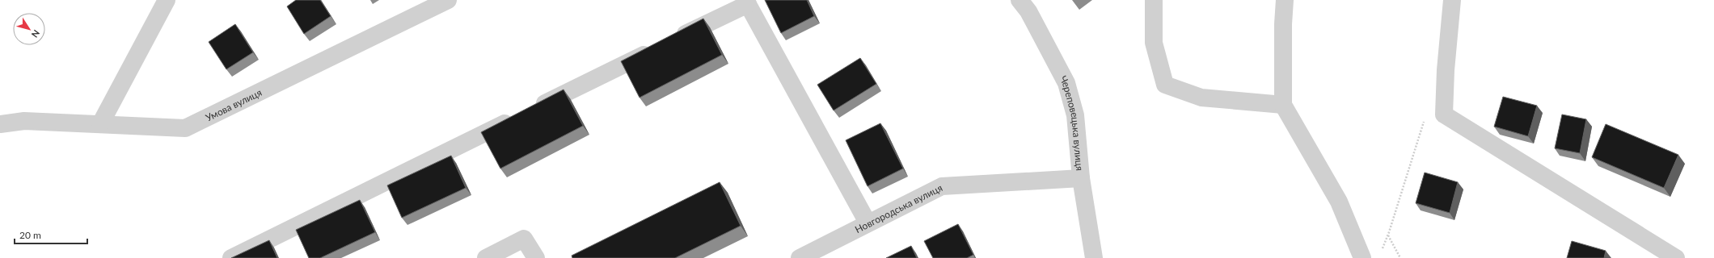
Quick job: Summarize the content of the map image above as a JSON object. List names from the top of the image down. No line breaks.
{"streets":{"street":["Умова вулиця","Череповецька вулиця","Новгородська вулиця"]},"crossings":[["Череповецька вулиця","Новгородська вулиця"]],"scale_bar":"20 m","north":"bottom right"}
